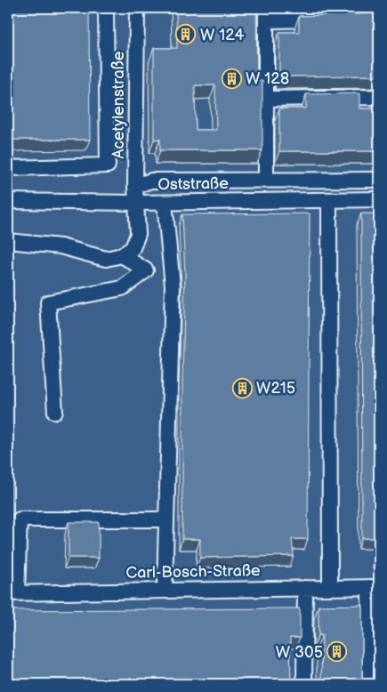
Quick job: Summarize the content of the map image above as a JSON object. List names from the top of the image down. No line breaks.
{"streets":{"street":["Acetylenstraße","Oststraße","Carl-Bosch-Straße"]},"crossings":[["Acetylenstraße","Oststraße"]],"places":{"building":["W 124","W 128","W215","W 305"]}}
